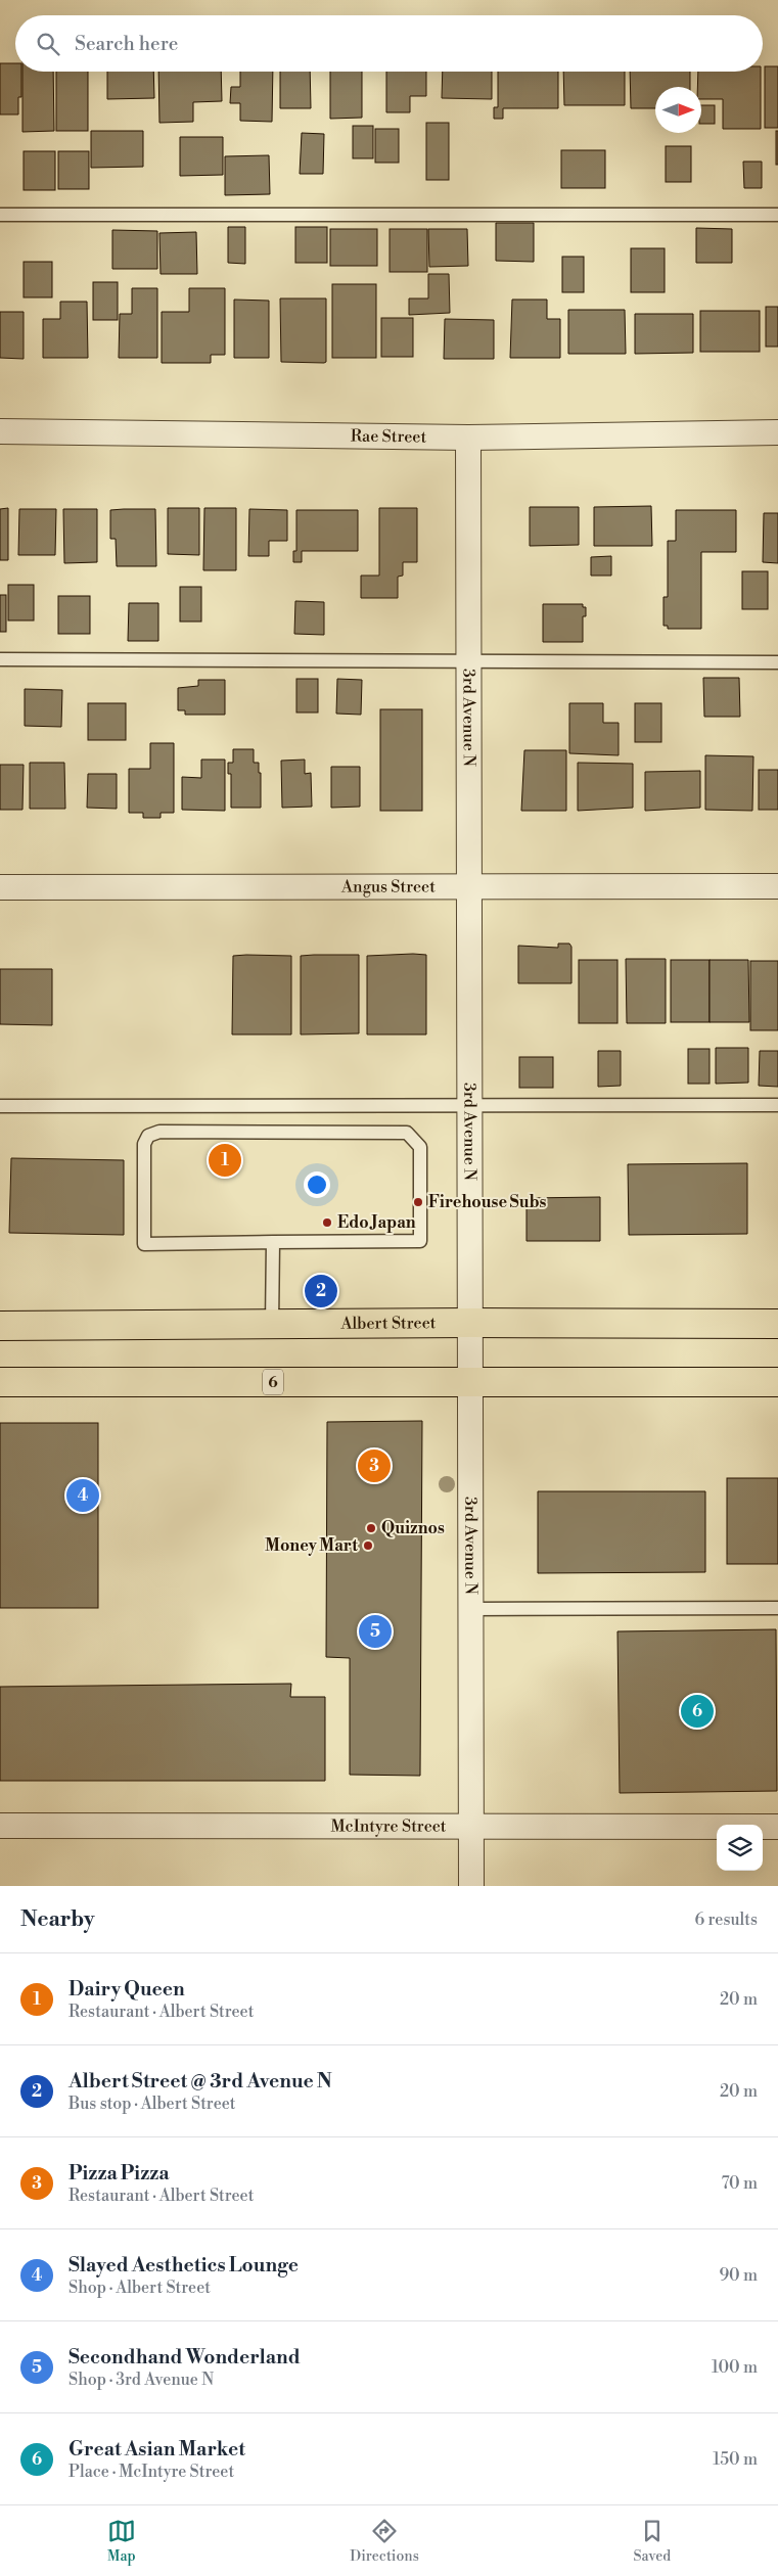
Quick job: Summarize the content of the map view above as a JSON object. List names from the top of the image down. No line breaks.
{"streets":{"main road":["Albert Street","6"],"street":["Rae Street","3rd Avenue N","Angus Street","McIntyre Street"]},"crossings":[["Rae Street","3rd Avenue N"],["3rd Avenue N","Angus Street"],["3rd Avenue N","Albert Street"],["3rd Avenue N","6"],["3rd Avenue N","McIntyre Street"]],"places":["Firehouse Subs","Edo Japan","Quiznos","Money Mart"],"north":"right","page":{"search":"Search here","pins":["1","2","3","4","5","6"],"heading":["Nearby","6 results"],"list":[{"mark":"1","name":"Dairy Queen","note":"Restaurant · Albert Street","value":"20 m"},{"mark":"2","name":"Albert Street @ 3rd Avenue N","note":"Bus stop · Albert Street","value":"20 m"},{"mark":"3","name":"Pizza Pizza","note":"Restaurant · Albert Street","value":"70 m"},{"mark":"4","name":"Slayed Aesthetics Lounge","note":"Shop · Albert Street","value":"90 m"},{"mark":"5","name":"Secondhand Wonderland","note":"Shop · 3rd Avenue N","value":"100 m"},{"mark":"6","name":"Great Asian Market","note":"Place · McIntyre Street","value":"150 m"}],"nav":["Map","Directions","Saved"]}}
